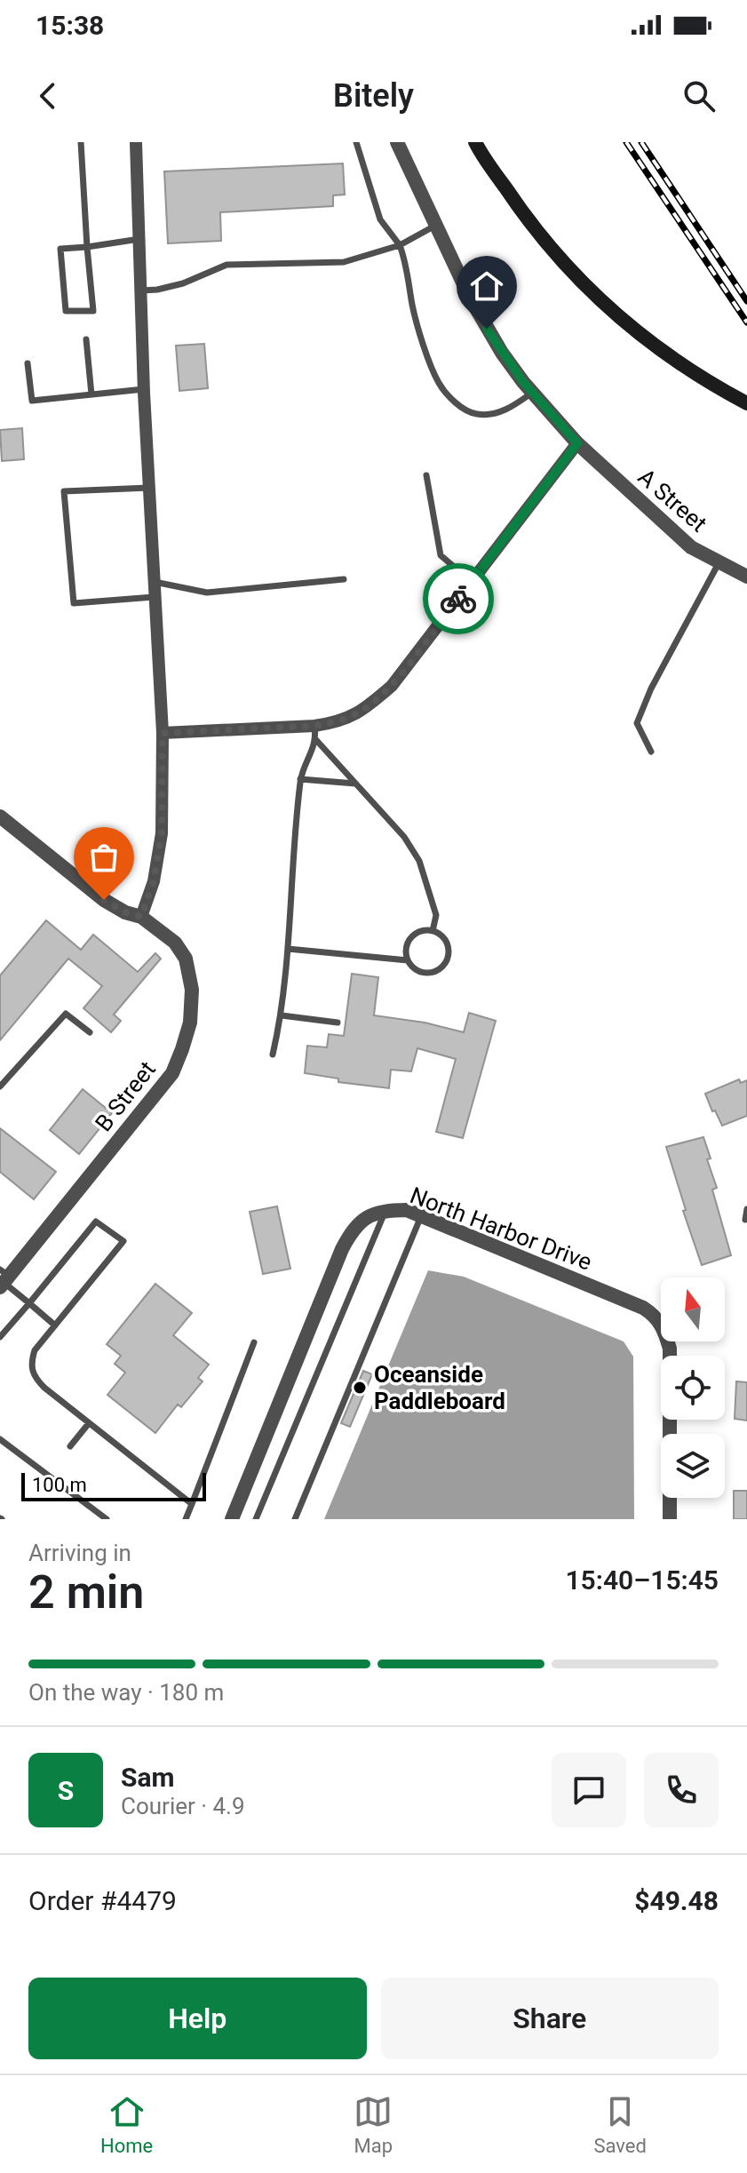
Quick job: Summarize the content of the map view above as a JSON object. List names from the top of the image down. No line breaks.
{"streets":{"street":["A Street","B Street","North Harbor Drive"]},"places":["Oceanside Paddleboard"],"scale_bar":"100 m","north":"top","page":{"status":"15:38","header":"Bitely","scale":"100 m","heading":["2 min","Arriving in","15:40–15:45"],"panel":["Sam","Courier · 4.9","Order #4479","$49.48"],"bar":"On the way · 180 m","round":"S","buttons":["Help","Share"],"tabs":["Home","Map","Saved"]}}
